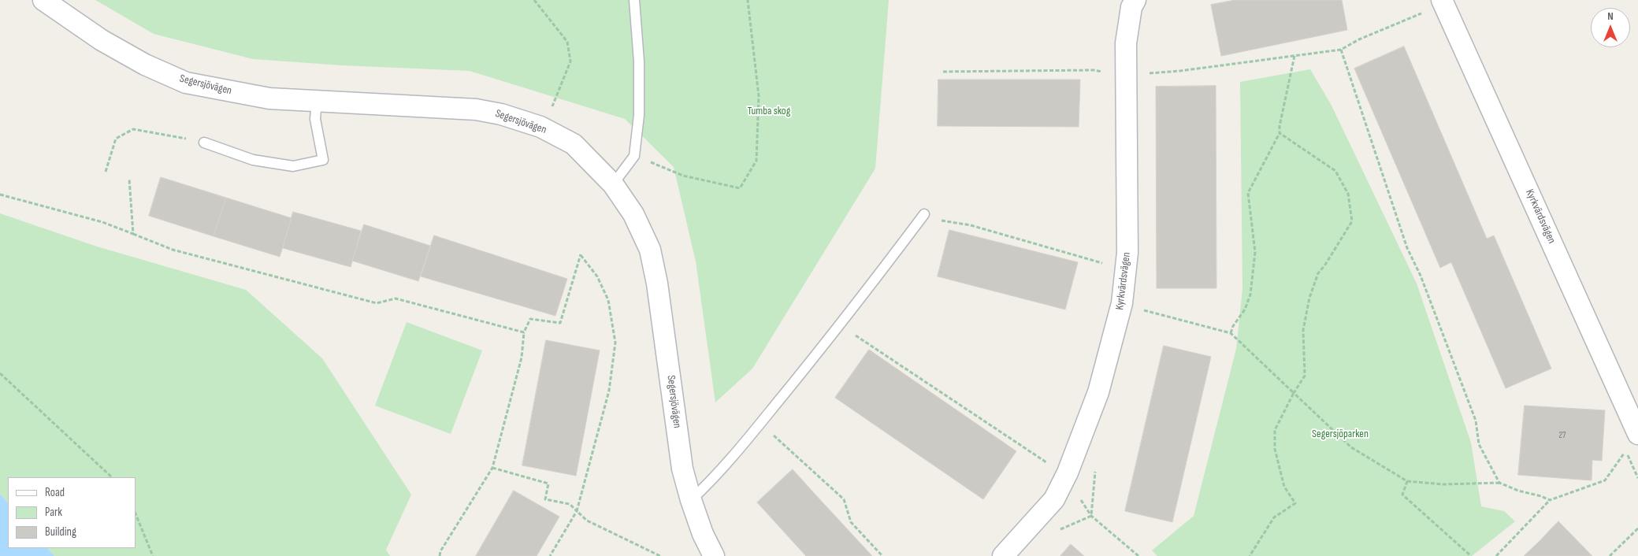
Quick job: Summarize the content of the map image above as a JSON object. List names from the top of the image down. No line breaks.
{"streets":{"street":["Segersjövägen","Kyrkvärdsvägen"]},"parks":["Tumba skog","Segersjöparken"],"house_numbers":["27"],"legend":["Road","Park","Building"],"north":"top"}
